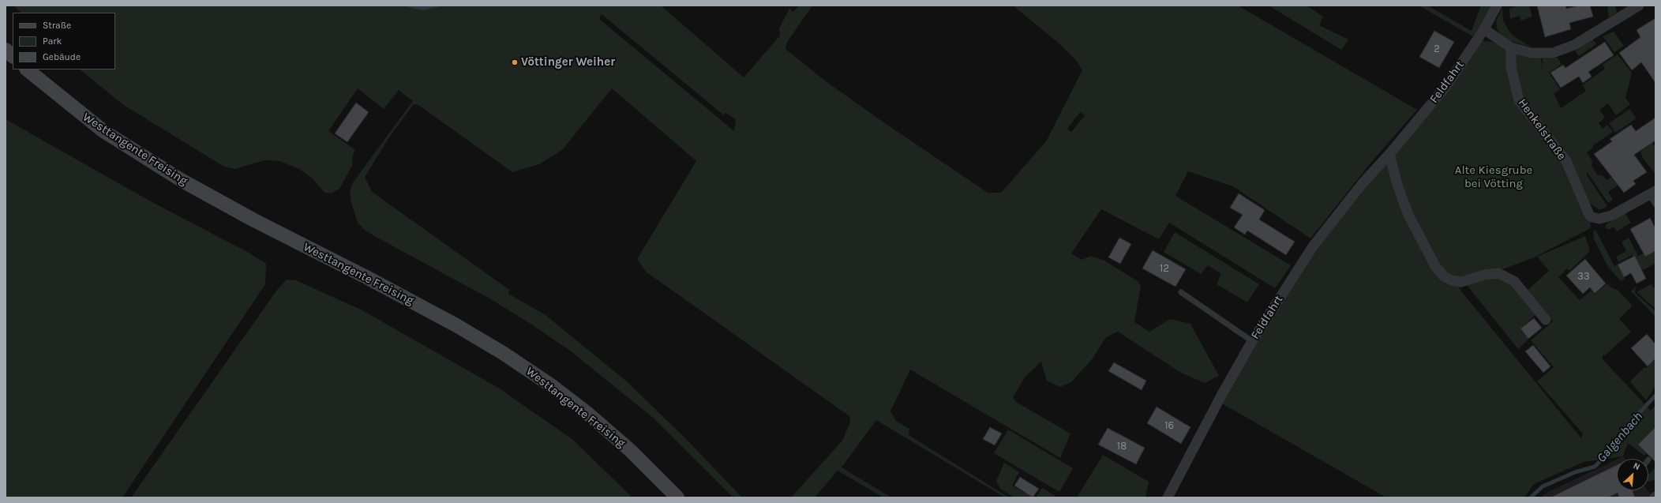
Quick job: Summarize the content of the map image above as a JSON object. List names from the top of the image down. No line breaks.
{"streets":{"main road":["Westtangente Freising"],"street":["Feldfahrt","Henkelstraße"]},"water":["Galgenbach"],"parks":["Alte Kiesgrube bei Vötting"],"places":["Vöttinger Weiher"],"house_numbers":["2","12","33","16","18"],"legend":["Straße","Park","Gebäude"],"north":"top right"}
